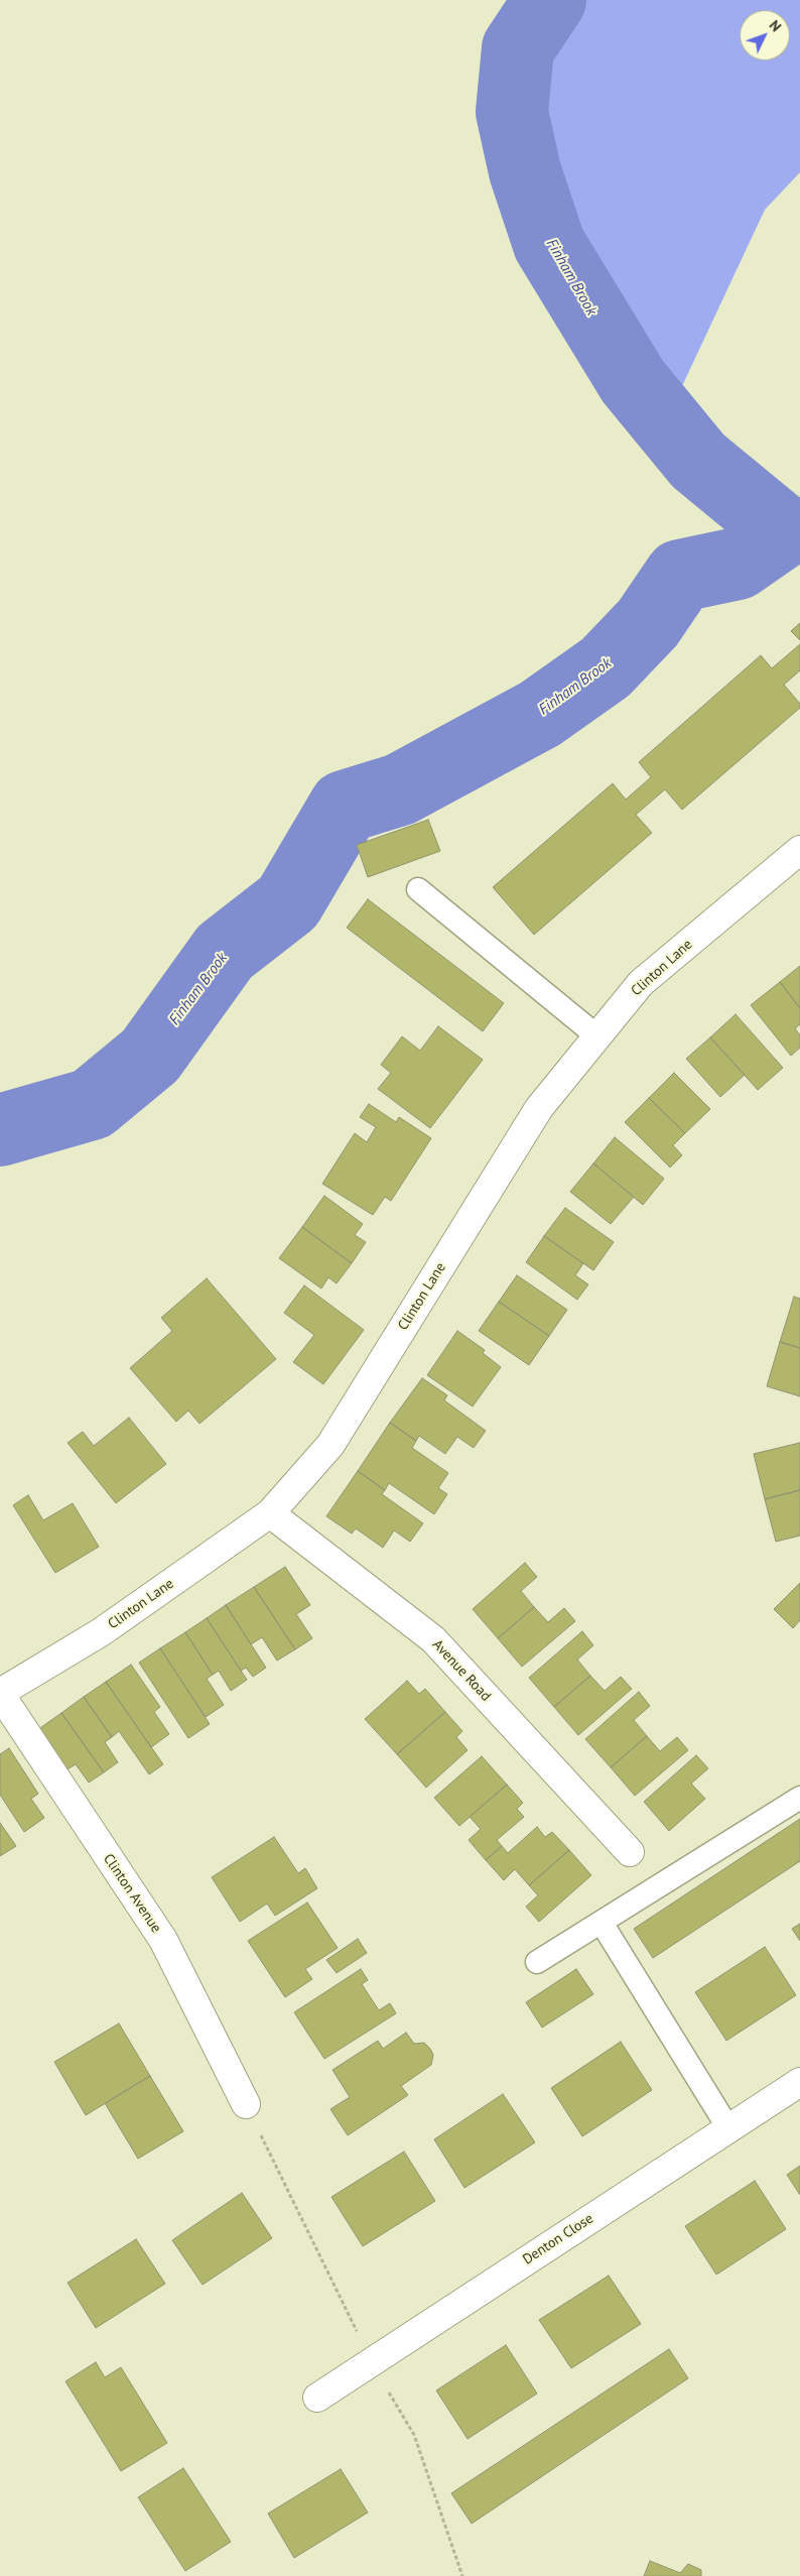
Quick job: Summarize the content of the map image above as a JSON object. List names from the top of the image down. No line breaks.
{"streets":{"street":["Clinton Lane","Avenue Road","Clinton Avenue","Denton Close"]},"crossings":[["Clinton Lane","Avenue Road"],["Clinton Lane","Clinton Avenue"]],"water":["Finham Brook"],"north":"top right"}
